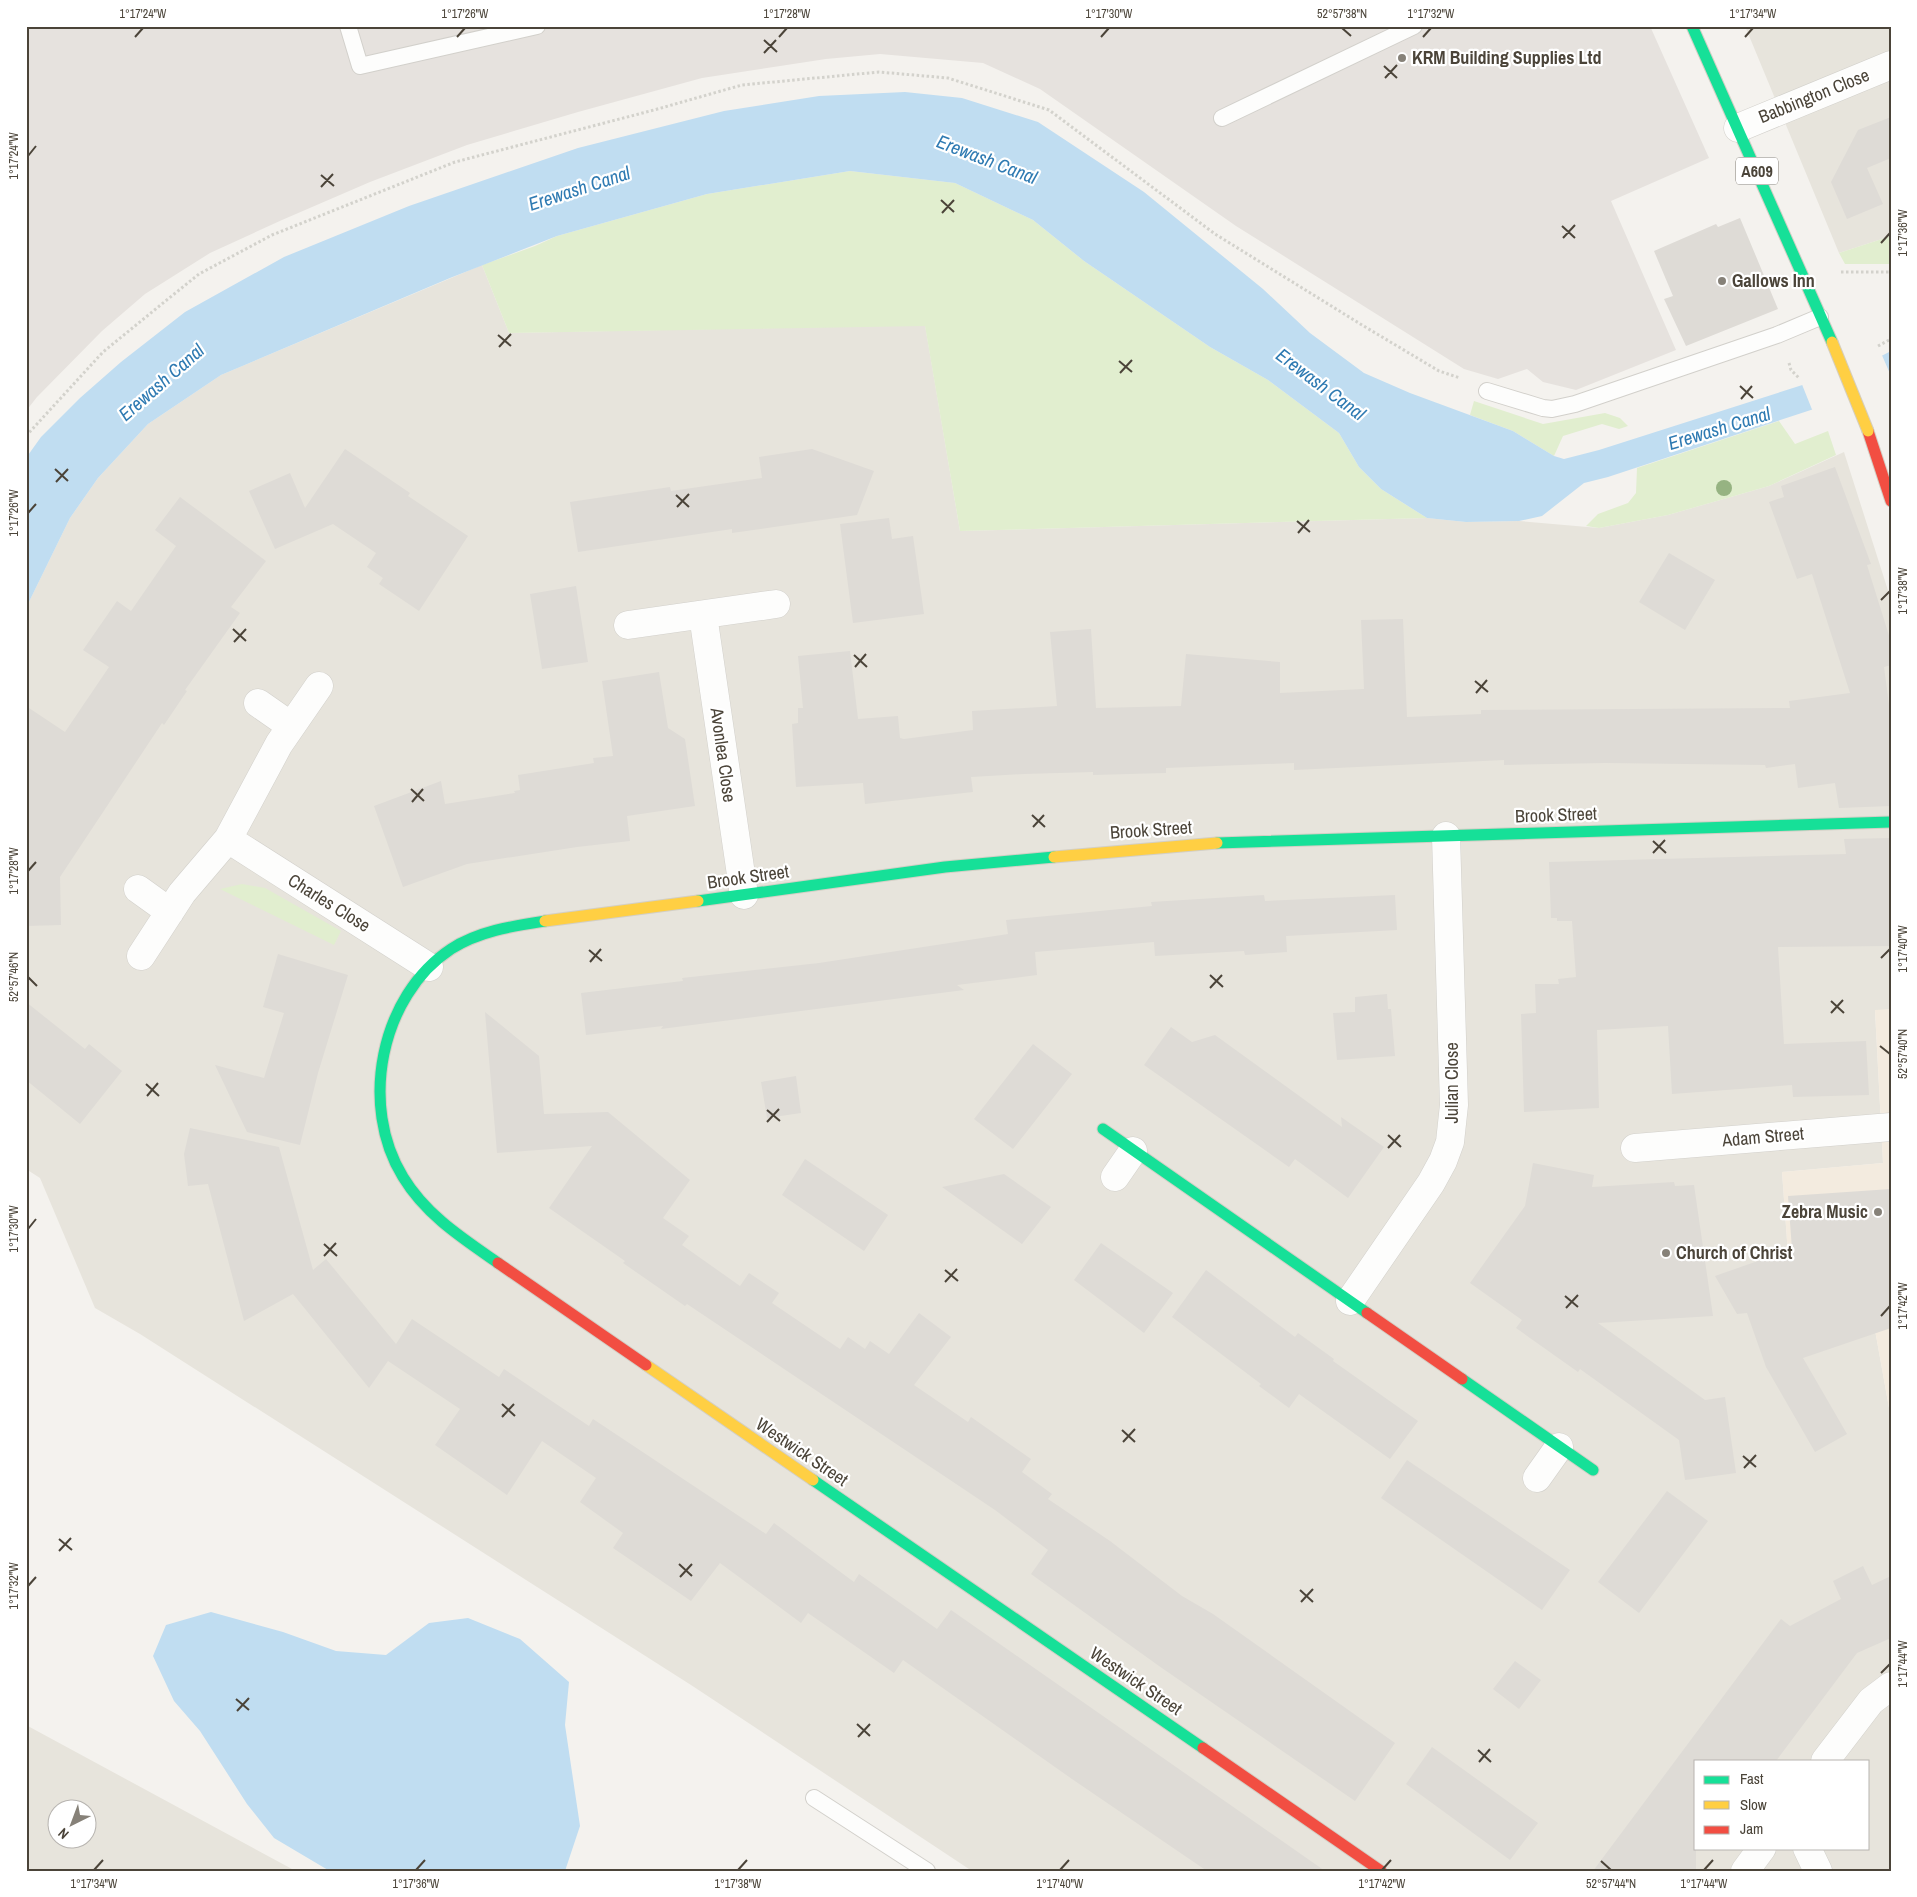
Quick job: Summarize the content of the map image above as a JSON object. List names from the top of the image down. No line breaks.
{"streets":{"street":["Babbington Close","A609","Avonlea Close","Brook Street","Charles Close","Julian Close","Adam Street","Westwick Street"]},"crossings":[["Babbington Close","A609"],["Avonlea Close","Brook Street"],["Brook Street","Charles Close"],["Brook Street","Julian Close"],["Brook Street","Westwick Street"],["Charles Close","Westwick Street"]],"water":["Erewash Canal"],"places":["KRM Building Supplies Ltd","Gallows Inn","Zebra Music","Church of Christ"],"legend":["Fast","Slow","Jam"],"north":"bottom left","coordinates":["1°17'24\"W","1°17'26\"W","1°17'28\"W","1°17'30\"W","52°57'38\"N","1°17'32\"W","1°17'34\"W","1°17'36\"W","1°17'38\"W","1°17'40\"W","52°57'46\"N","52°57'40\"N","1°17'42\"W","1°17'44\"W","52°57'44\"N"]}
